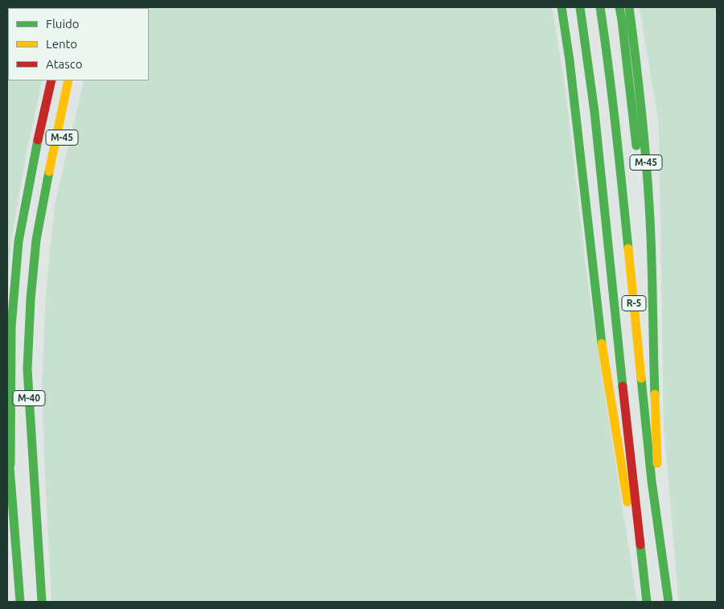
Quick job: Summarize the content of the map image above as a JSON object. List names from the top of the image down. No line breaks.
{"streets":{"highway":["M-45","R-5","M-40"]},"crossings":[["M-45","M-40"]],"legend":["Fluido","Lento","Atasco"]}
